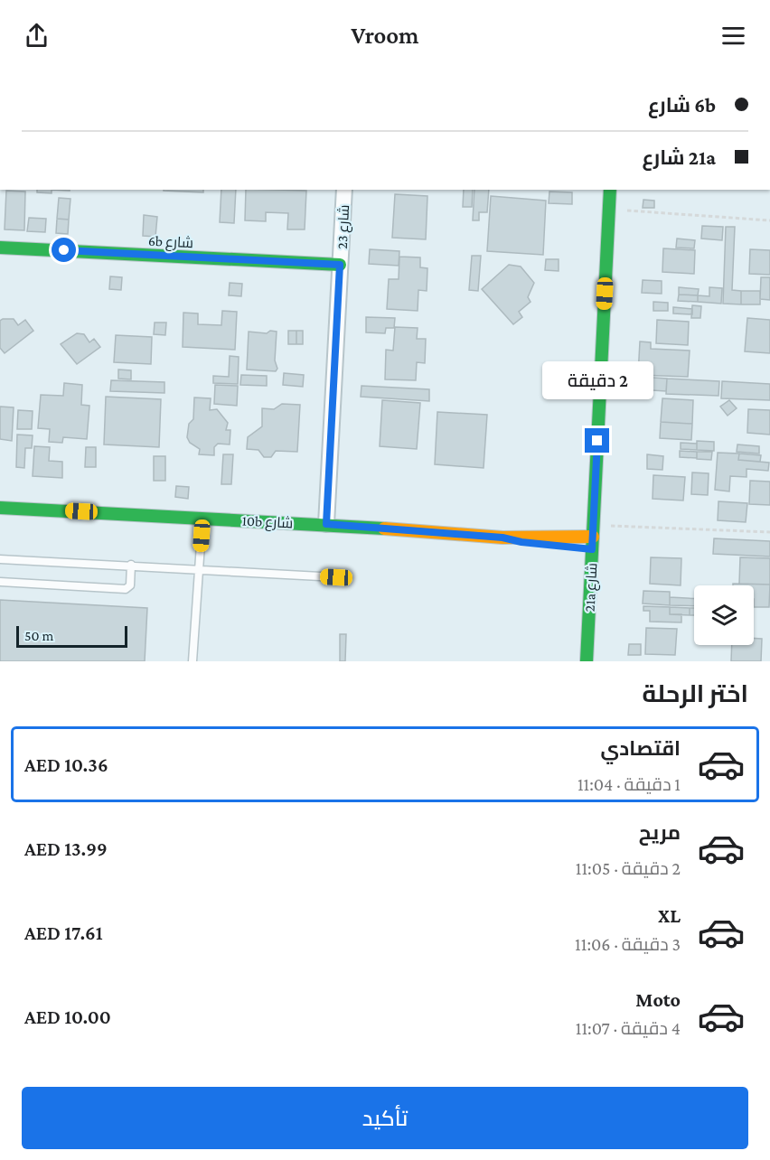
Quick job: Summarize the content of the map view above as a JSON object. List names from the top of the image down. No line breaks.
{"streets":{"street":["شارع 23","6b شارع","10b شارع","21a شارع"]},"crossings":[["شارع 23","6b شارع"],["شارع 23","10b شارع"],["10b شارع","21a شارع"]],"scale_bar":"50 m","page":{"header":"Vroom","banner":["6b شارع","21a شارع"],"bubble":"2 دقيقة","scale":"50 m","heading":"اختر الرحلة","list":[{"name":"اقتصادي","note":"1 دقيقة · 11:04","value":"AED 10.36"},{"name":"مريح","note":"2 دقيقة · 11:05","value":"AED 13.99"},{"name":"XL","note":"3 دقيقة · 11:06","value":"AED 17.61"},{"name":"Moto","note":"4 دقيقة · 11:07","value":"AED 10.00"}],"buttons":"تأكيد"}}
